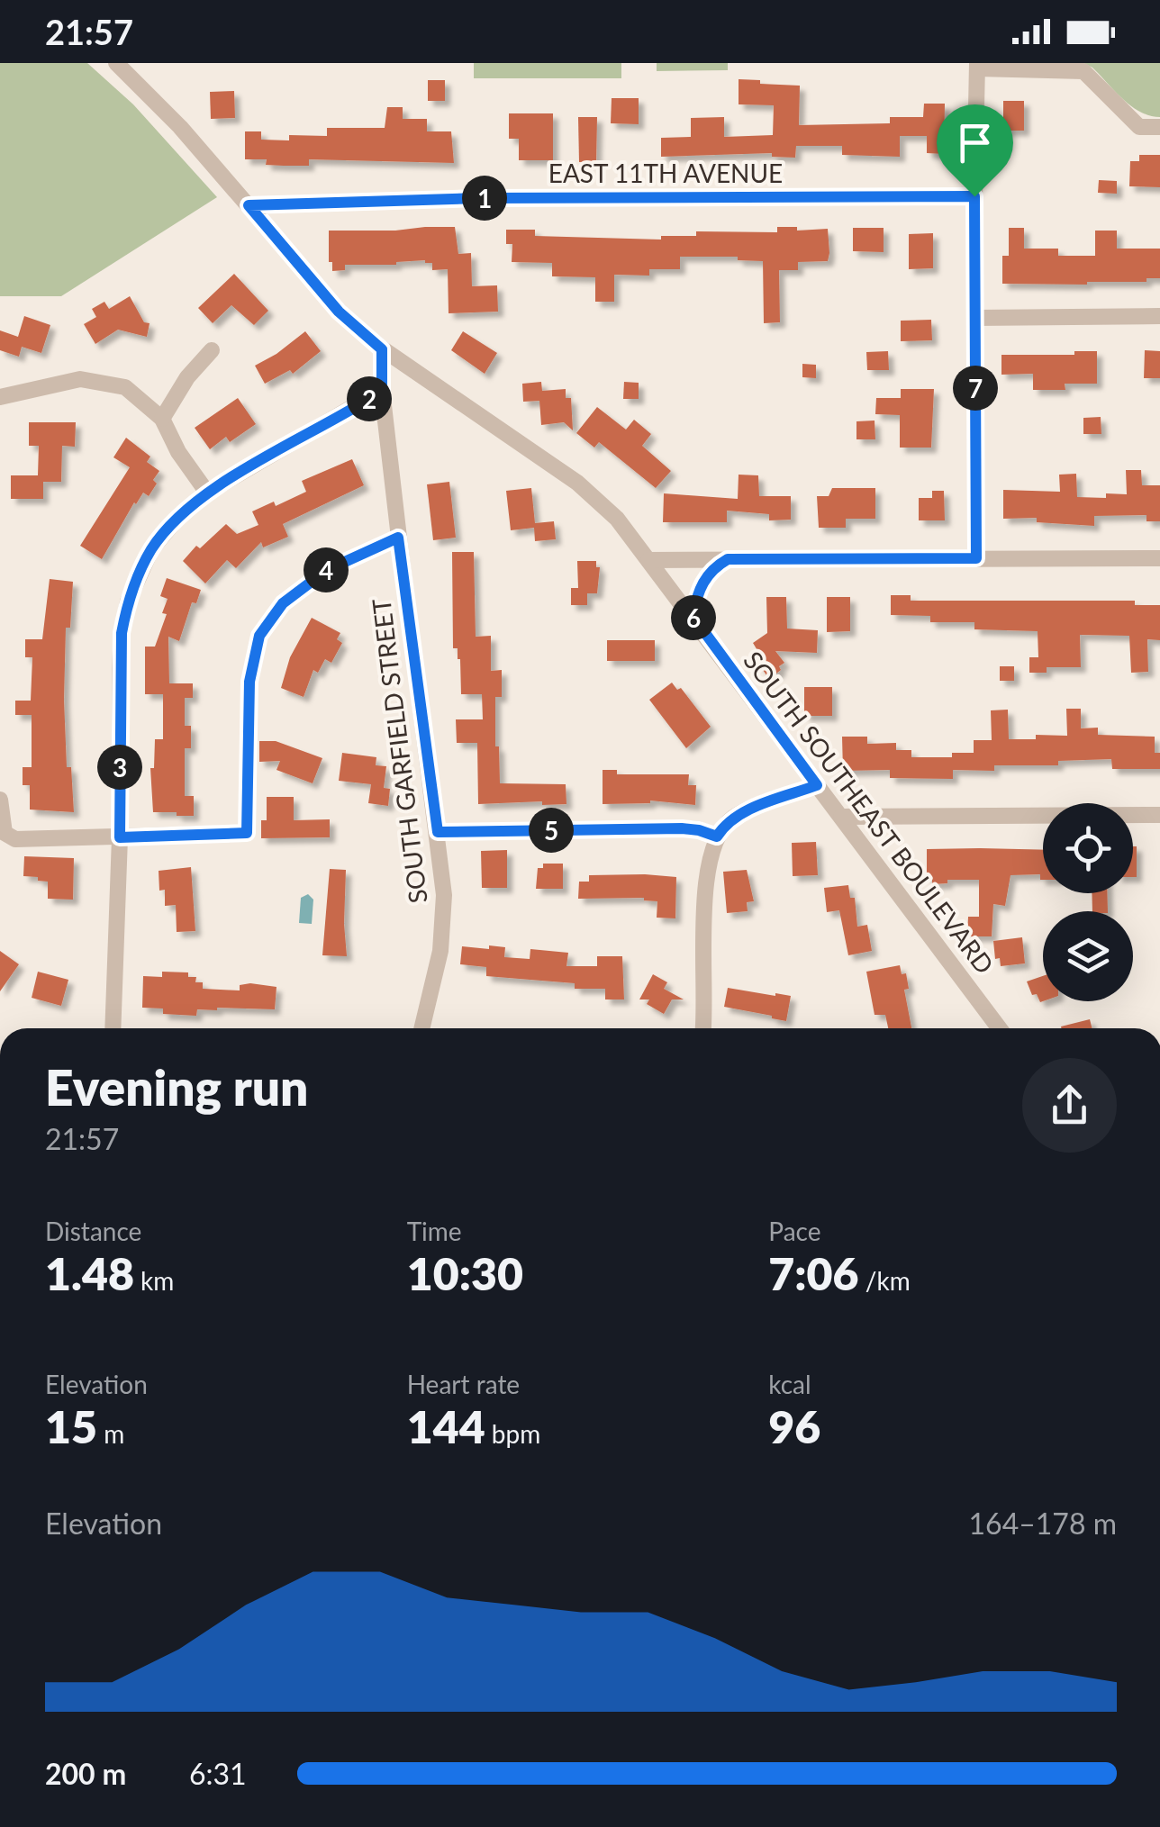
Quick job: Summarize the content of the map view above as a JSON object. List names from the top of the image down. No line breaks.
{"streets":{"street":["EAST 11TH AVENUE","SOUTH GARFIELD STREET","SOUTH SOUTHEAST BOULEVARD"]},"crossings":[["EAST 11TH AVENUE","SOUTH SOUTHEAST BOULEVARD"],["SOUTH GARFIELD STREET","SOUTH SOUTHEAST BOULEVARD"]],"page":{"status":"21:57","pins":["1","7","2","4","6","3","5"],"heading":["Evening run","21:57"],"stats":[["Distance","1.48 km"],["Time","10:30"],["Pace","7:06 /km"],["Elevation","15 m"],["Heart rate","144 bpm"],["kcal","96"]],"chart":["Elevation","164–178 m"],"list":[{"name":"200 m","note":"6:31"}]}}
